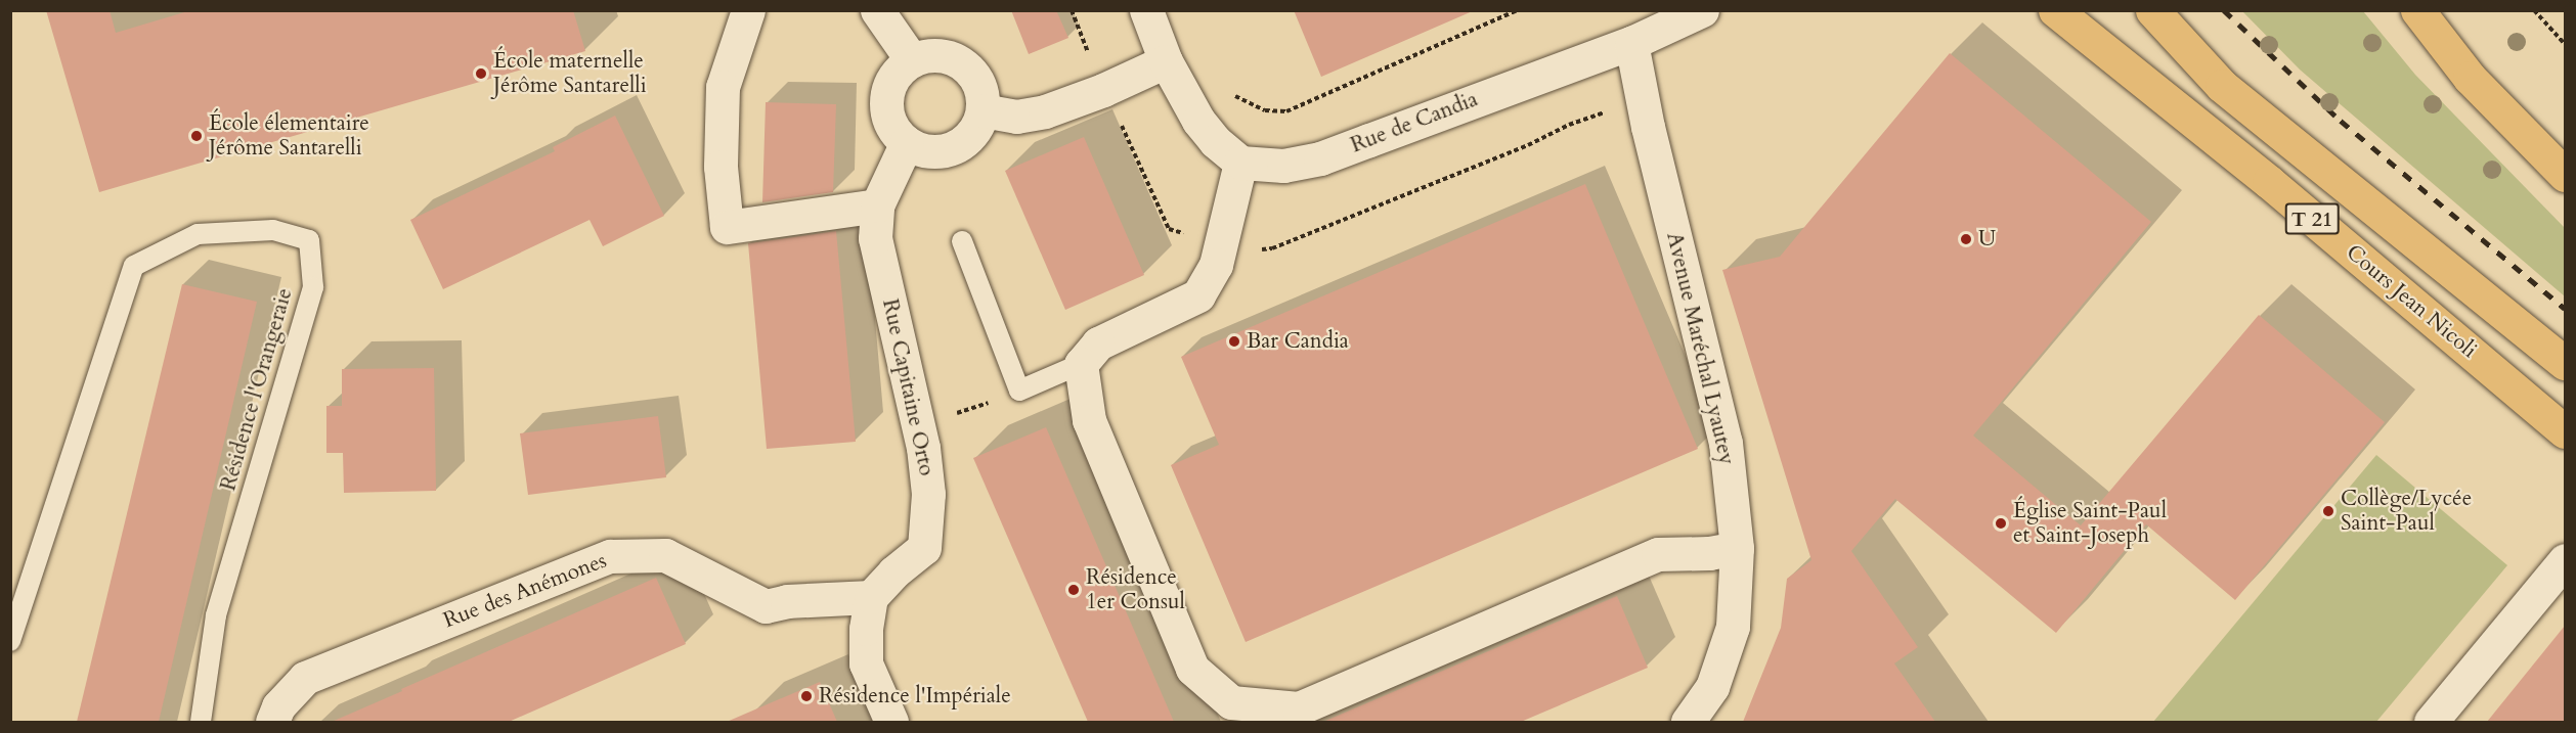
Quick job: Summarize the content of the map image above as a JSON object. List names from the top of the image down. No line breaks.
{"streets":{"main road":["T 21","Cours Jean Nicoli"],"street":["Rue de Candia","Avenue Maréchal Lyautey","Rue Capitaine Orto","Rue des Anémones"],"lane":["Résidence l'Orangeraie"]},"crossings":[["Rue de Candia","Avenue Maréchal Lyautey"],["Rue Capitaine Orto","Rue des Anémones"]],"places":["École maternelle Jérôme Santarelli","École élementaire Jérôme Santarelli","U","Bar Candia","Collège/Lycée Saint-Paul","Église Saint-Paul et Saint-Joseph","Résidence 1er Consul","Résidence l'Impériale"]}
